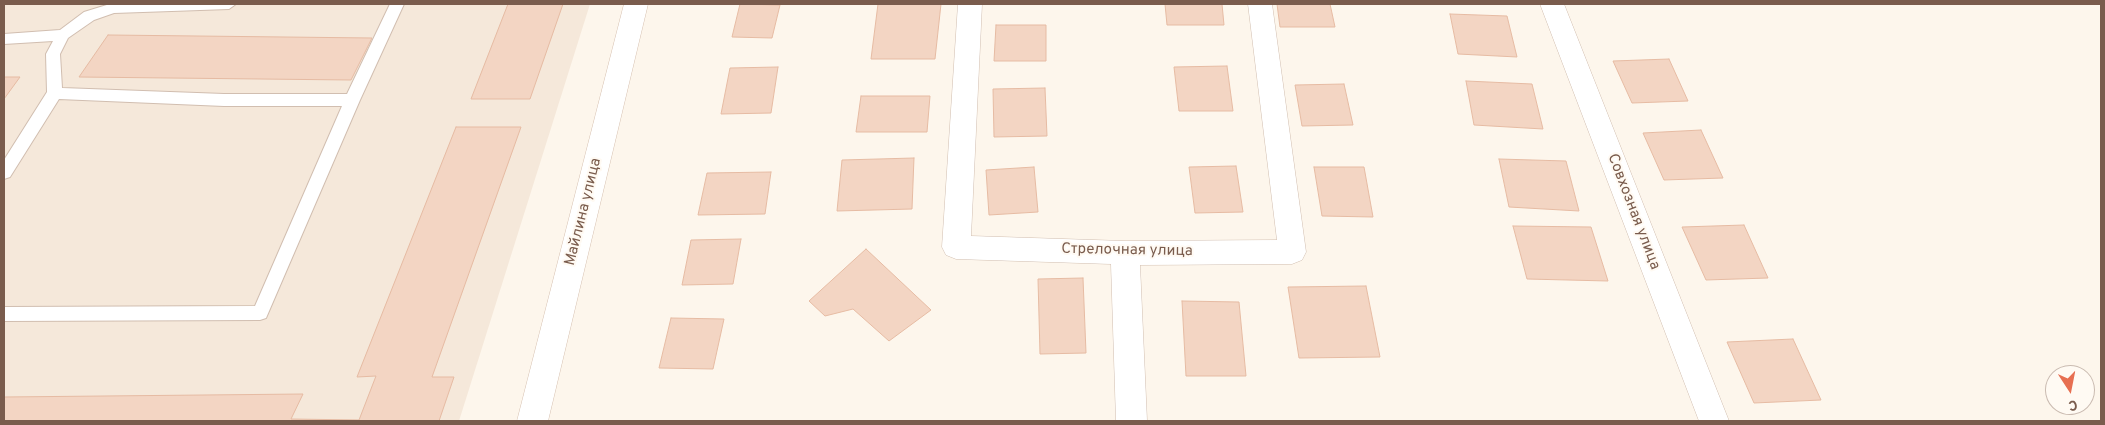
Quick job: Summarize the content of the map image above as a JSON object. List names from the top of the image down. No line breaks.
{"streets":{"street":["Майлина улица","Совхозная улица","Стрелочная улица"]},"north":"bottom"}
